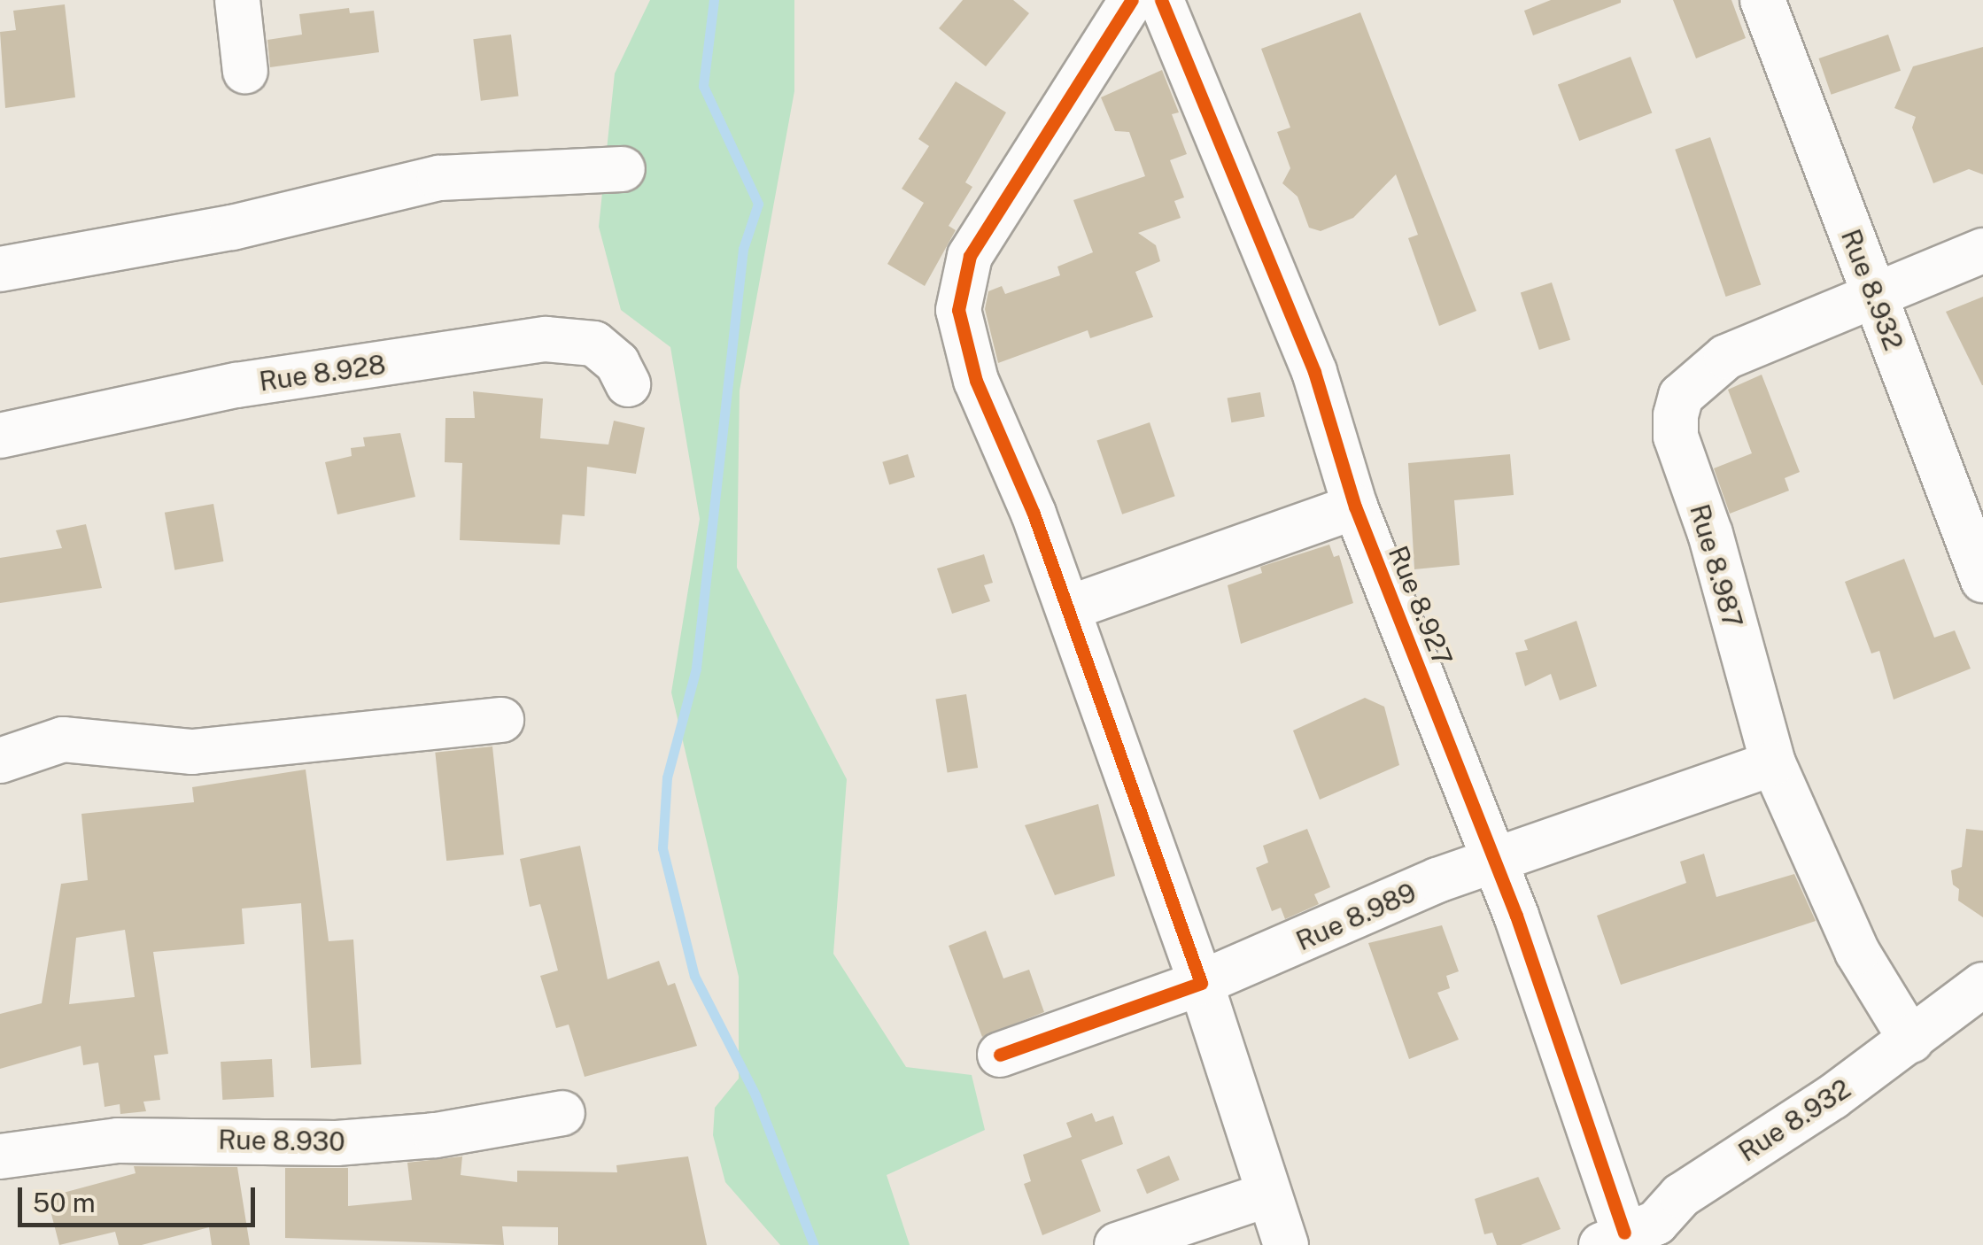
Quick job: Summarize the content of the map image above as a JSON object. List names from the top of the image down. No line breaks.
{"streets":{"street":["Rue 8.932","Rue 8.928","Rue 8.987","Rue 8.927","Rue 8.989","Rue 8.930"]},"crossings":[["Rue 8.932","Rue 8.987"],["Rue 8.932","Rue 8.927"],["Rue 8.987","Rue 8.989"],["Rue 8.927","Rue 8.989"]],"scale_bar":"50 m"}
